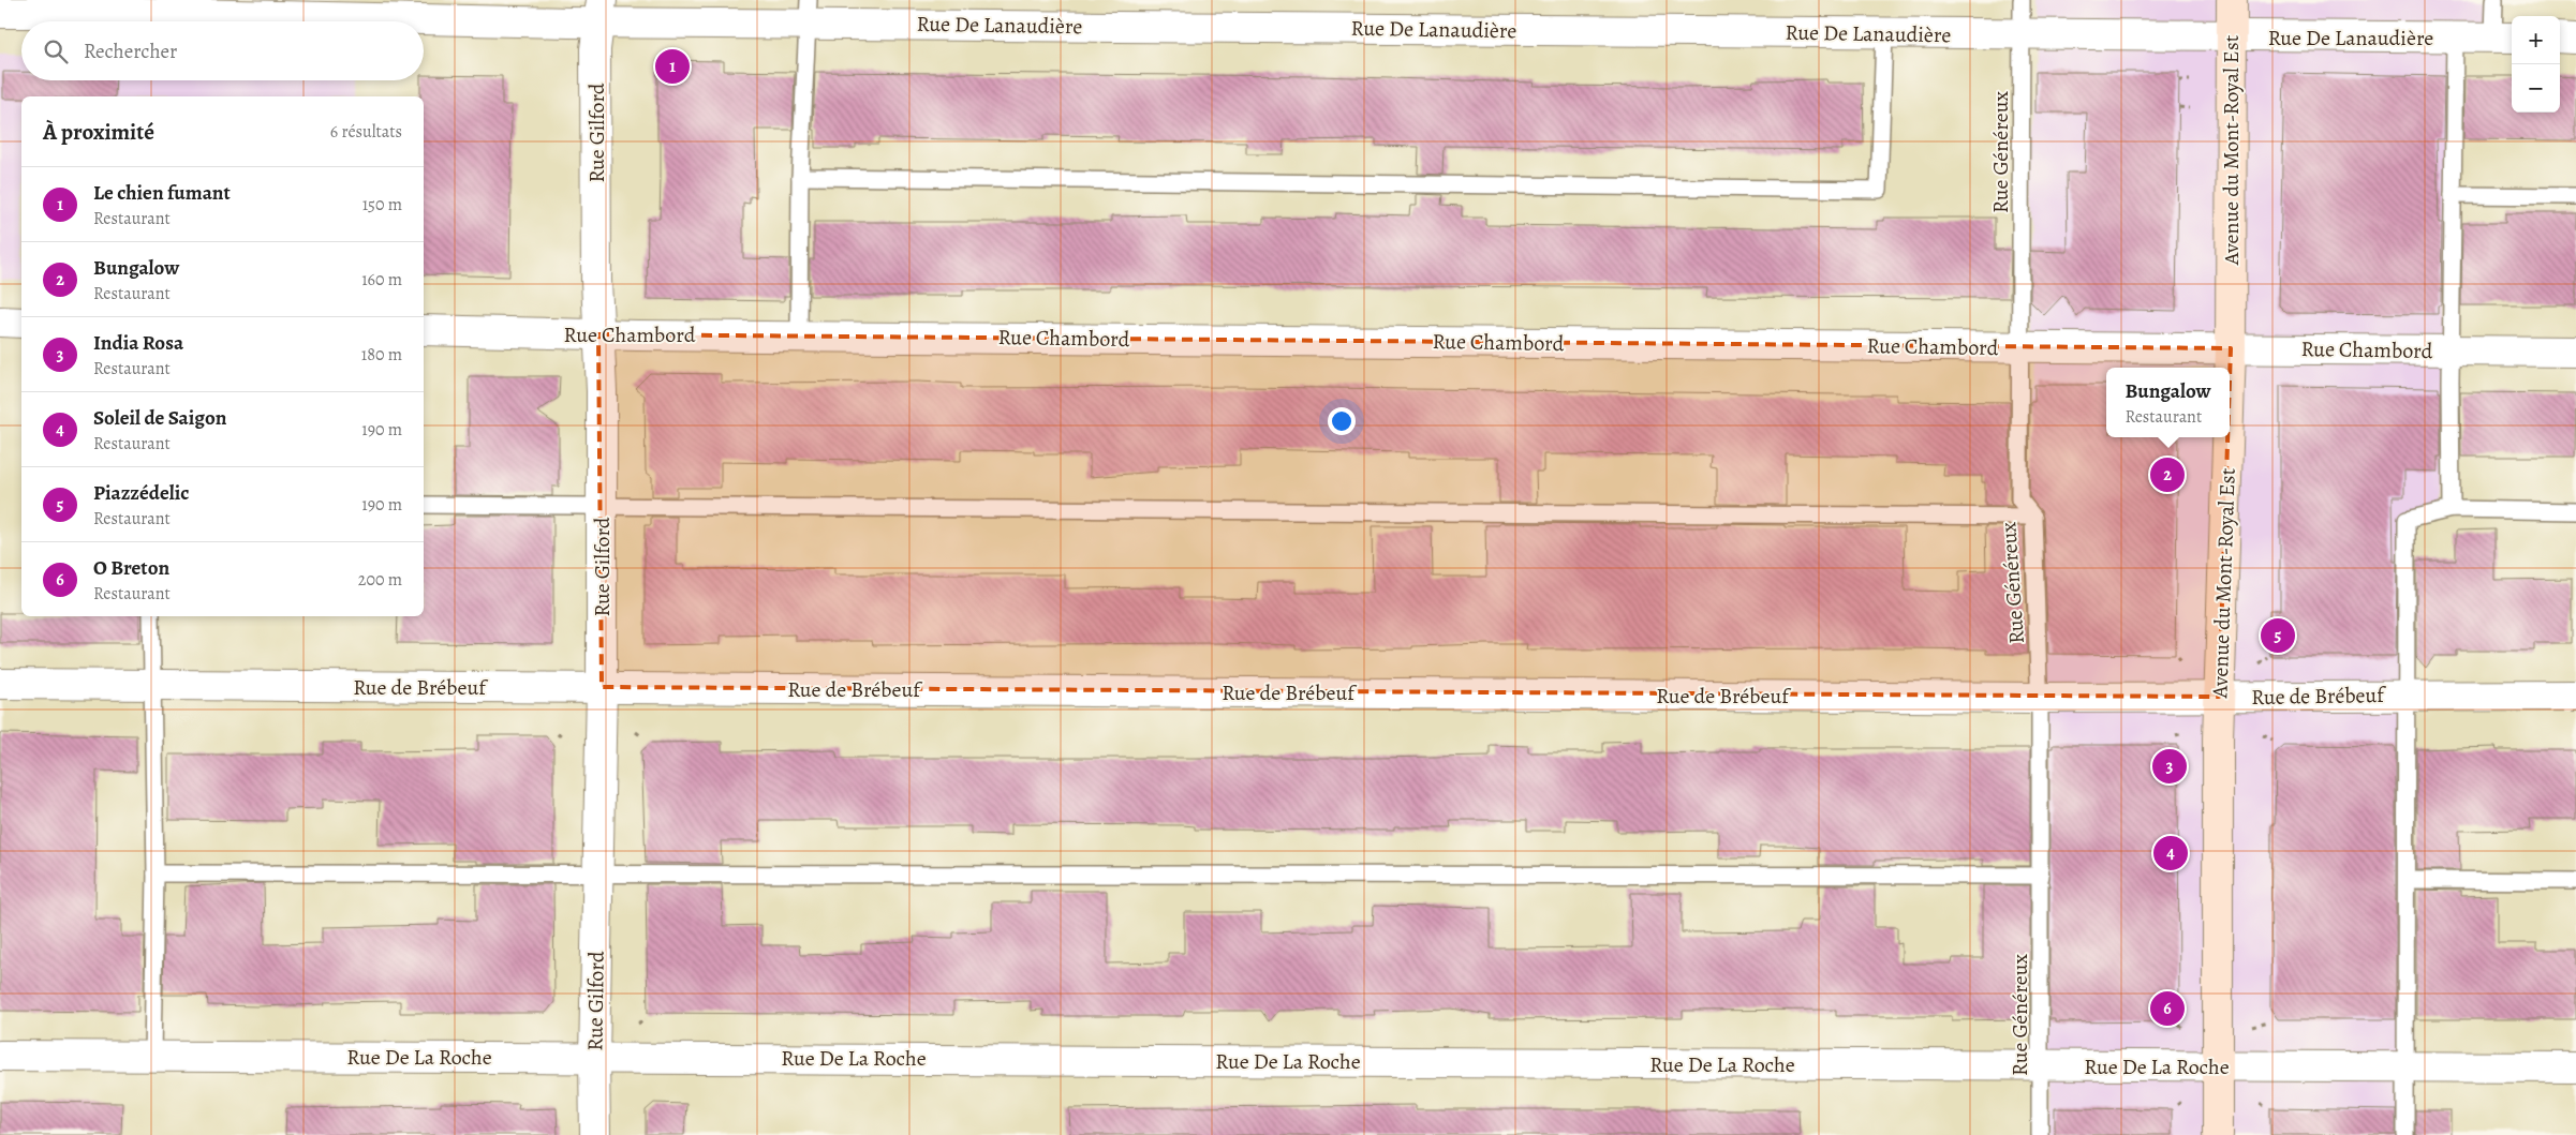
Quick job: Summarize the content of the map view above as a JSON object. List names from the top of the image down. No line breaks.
{"streets":{"main road":["Avenue du Mont-Royal Est"],"street":["Rue De Lanaudière","Rue Gilford","Rue Chambord","Rue de Brébeuf","Rue De La Roche"],"lane":["Rue Généreux"]},"crossings":[["Rue De Lanaudière","Rue Gilford"],["Rue De Lanaudière","Avenue du Mont-Royal Est"],["Rue De Lanaudière","Rue Généreux"],["Rue Gilford","Rue Chambord"],["Rue Gilford","Rue de Brébeuf"],["Rue Gilford","Rue De La Roche"],["Avenue du Mont-Royal Est","Rue Chambord"],["Avenue du Mont-Royal Est","Rue de Brébeuf"],["Avenue du Mont-Royal Est","Rue De La Roche"],["Rue Généreux","Rue Chambord"],["Rue Généreux","Rue de Brébeuf"],["Rue Généreux","Rue De La Roche"]],"page":{"map_buttons":["+","−"],"search":"Rechercher","pins":["1","2","5","3","4","6"],"heading":["À proximité","6 résultats"],"list":[{"mark":"1","name":"Le chien fumant","note":"Restaurant","value":"150 m"},{"mark":"2","name":"Bungalow","note":"Restaurant","value":"160 m"},{"mark":"3","name":"India Rosa","note":"Restaurant","value":"180 m"},{"mark":"4","name":"Soleil de Saigon","note":"Restaurant","value":"190 m"},{"mark":"5","name":"Piazzédelic","note":"Restaurant","value":"190 m"},{"mark":"6","name":"O Breton","note":"Restaurant","value":"200 m"}],"popup":["Bungalow","Restaurant"]}}
